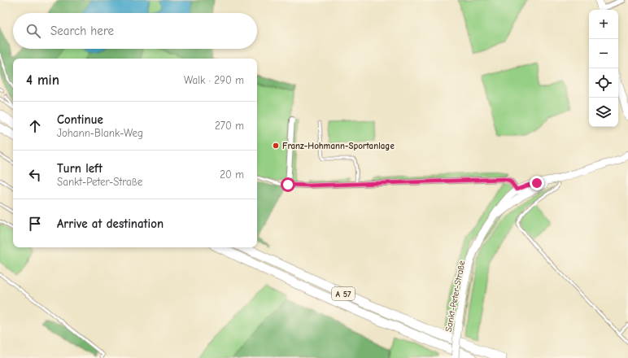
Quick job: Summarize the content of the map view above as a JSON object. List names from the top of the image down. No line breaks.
{"streets":{"highway":["A 57"],"street":["Sankt-Peter-Straße"]},"places":["Franz-Hohmann-Sportanlage"],"page":{"map_buttons":["+","−"],"search":"Search here","heading":["4 min","Walk · 290 m"],"list":[["Continue","Johann-Blank-Weg","270 m"],["Turn left","Sankt-Peter-Straße","20 m"],"Arrive at destination"]}}
